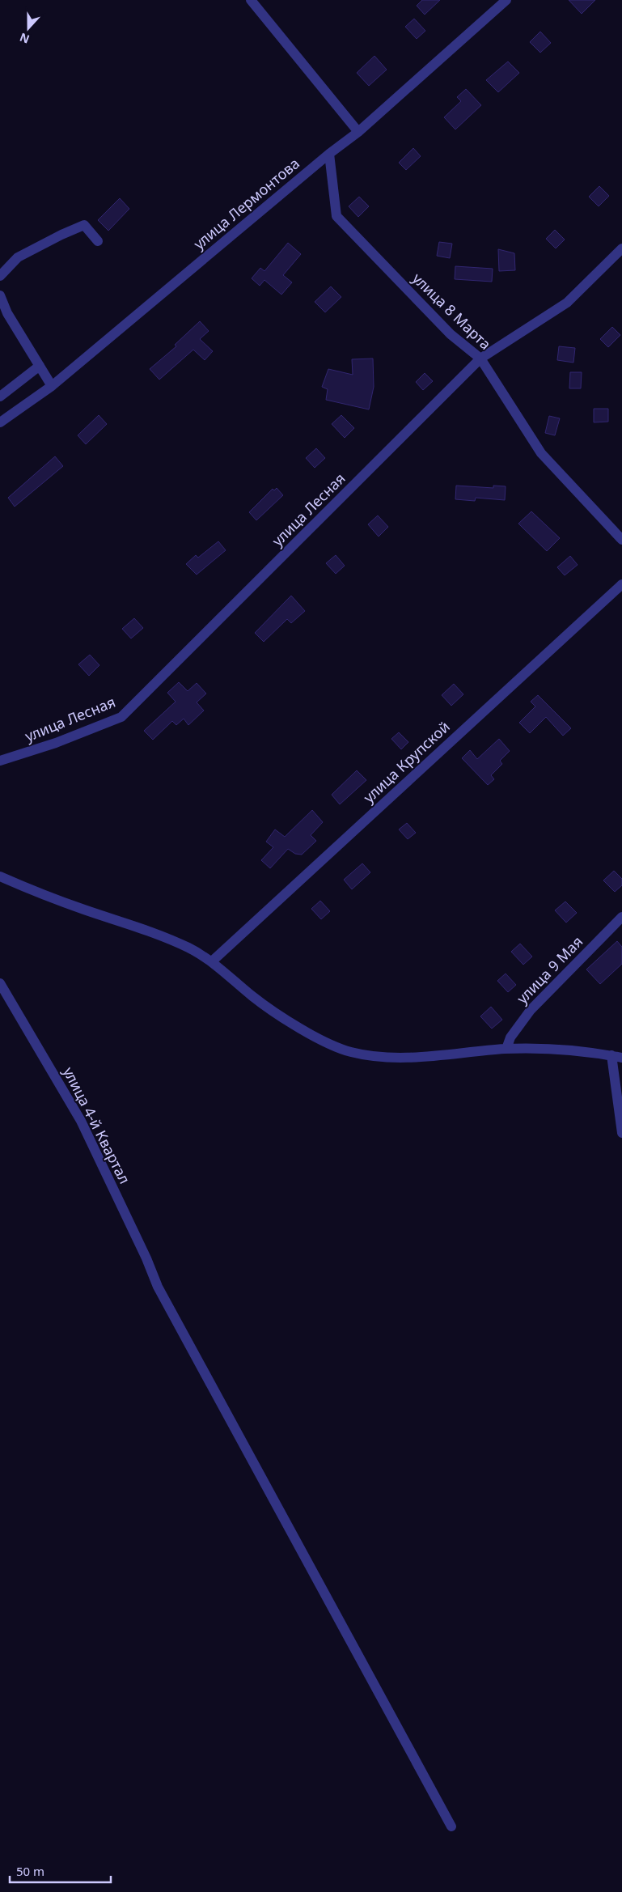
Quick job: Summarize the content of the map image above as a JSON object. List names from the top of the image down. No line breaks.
{"streets":{"street":["улица Лермонтова","улица 8 Марта","улица Лесная","улица Крупской","улица 9 Мая","улица 4-й Квартал"]},"crossings":[["улица Лермонтова","улица 8 Марта"],["улица 8 Марта","улица Лесная"]],"scale_bar":"50 m","north":"bottom"}
